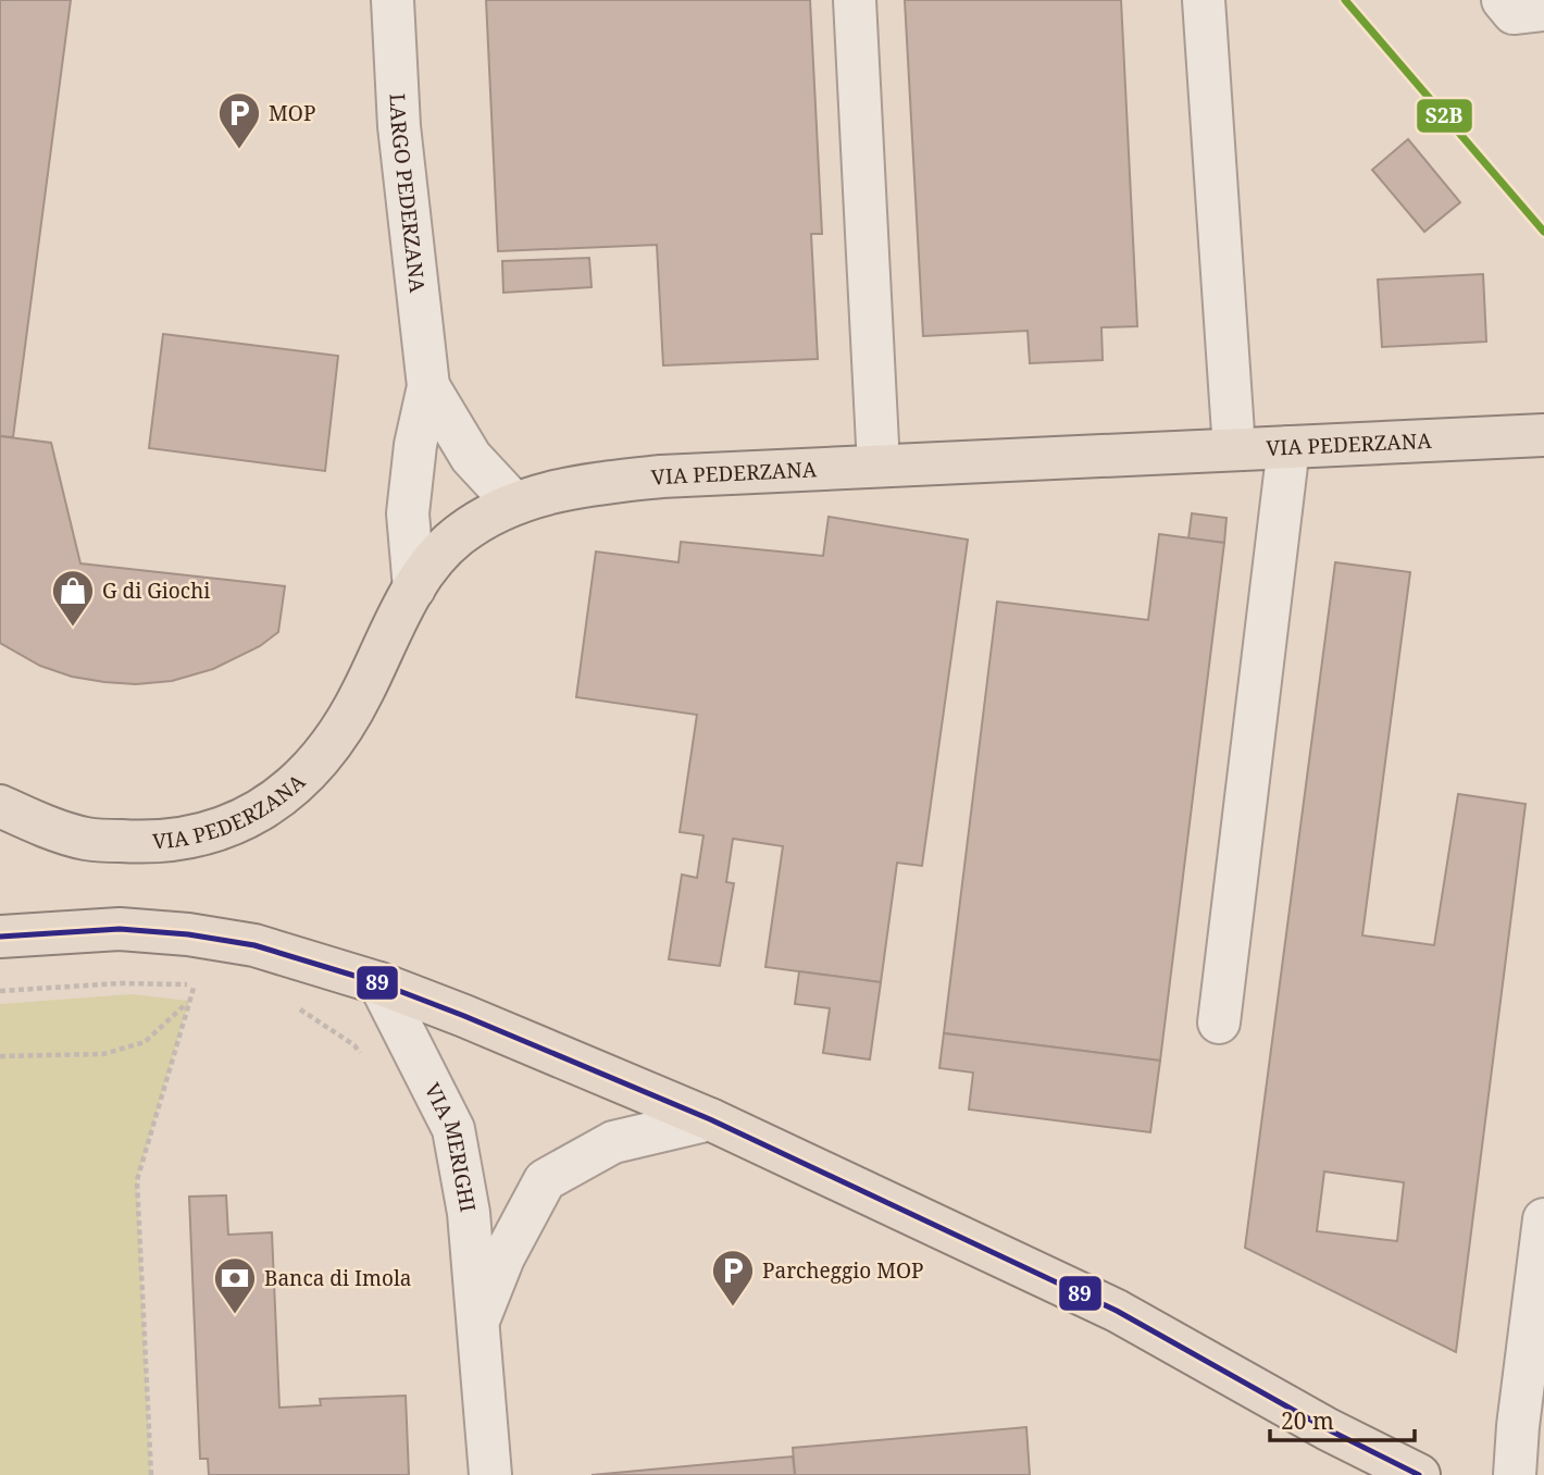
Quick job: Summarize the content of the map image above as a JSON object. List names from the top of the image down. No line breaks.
{"streets":{"main road":["VIA PEDERZANA"],"street":["LARGO PEDERZANA","VIA MERIGHI"]},"crossings":[["LARGO PEDERZANA","VIA PEDERZANA"]],"places":{"parking":["MOP","Parcheggio MOP"],"shop":["G di Giochi"],"bank":["Banca di Imola"]},"lines":["transit line S2B","transit line 89"],"scale_bar":"20 m"}
